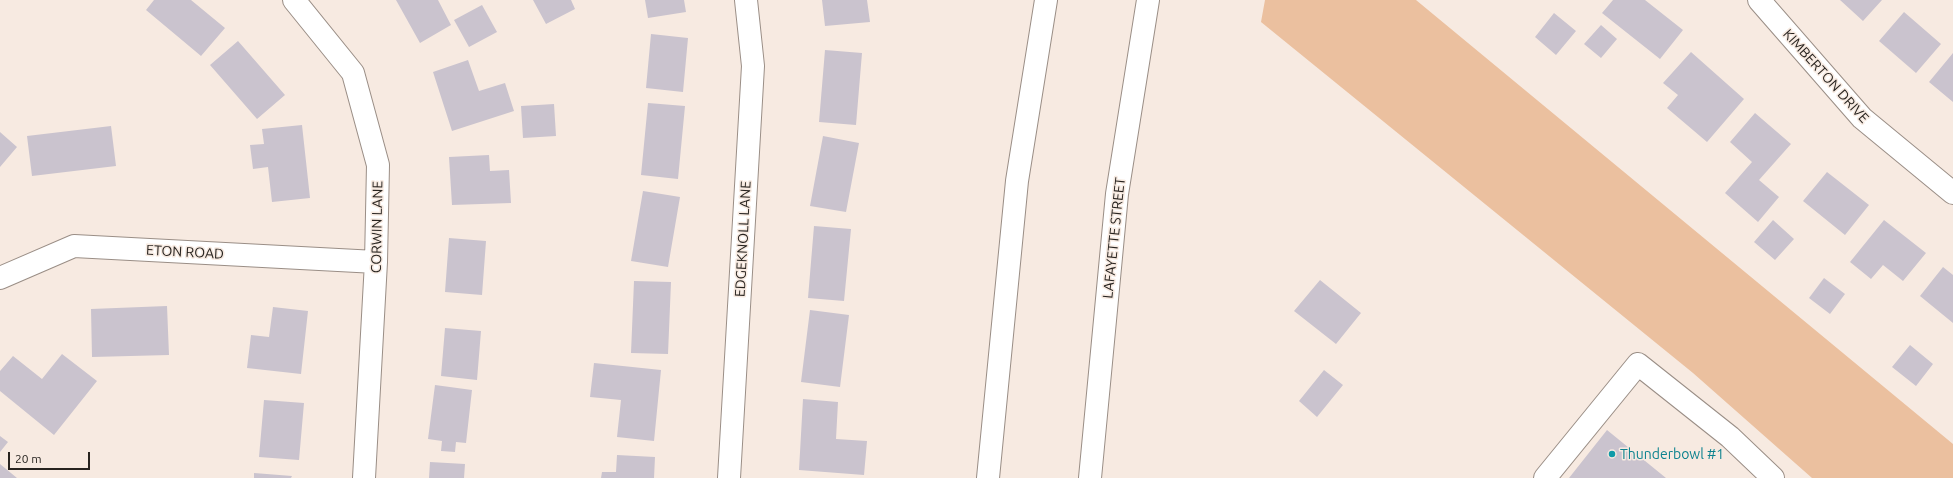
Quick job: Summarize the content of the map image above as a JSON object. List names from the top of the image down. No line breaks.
{"streets":{"main road":["KIMBERTON DRIVE","CORWIN LANE","LAFAYETTE STREET","EDGEKNOLL LANE","ETON ROAD"]},"crossings":[["CORWIN LANE","ETON ROAD"]],"places":["Thunderbowl #1"],"scale_bar":"20 m"}
